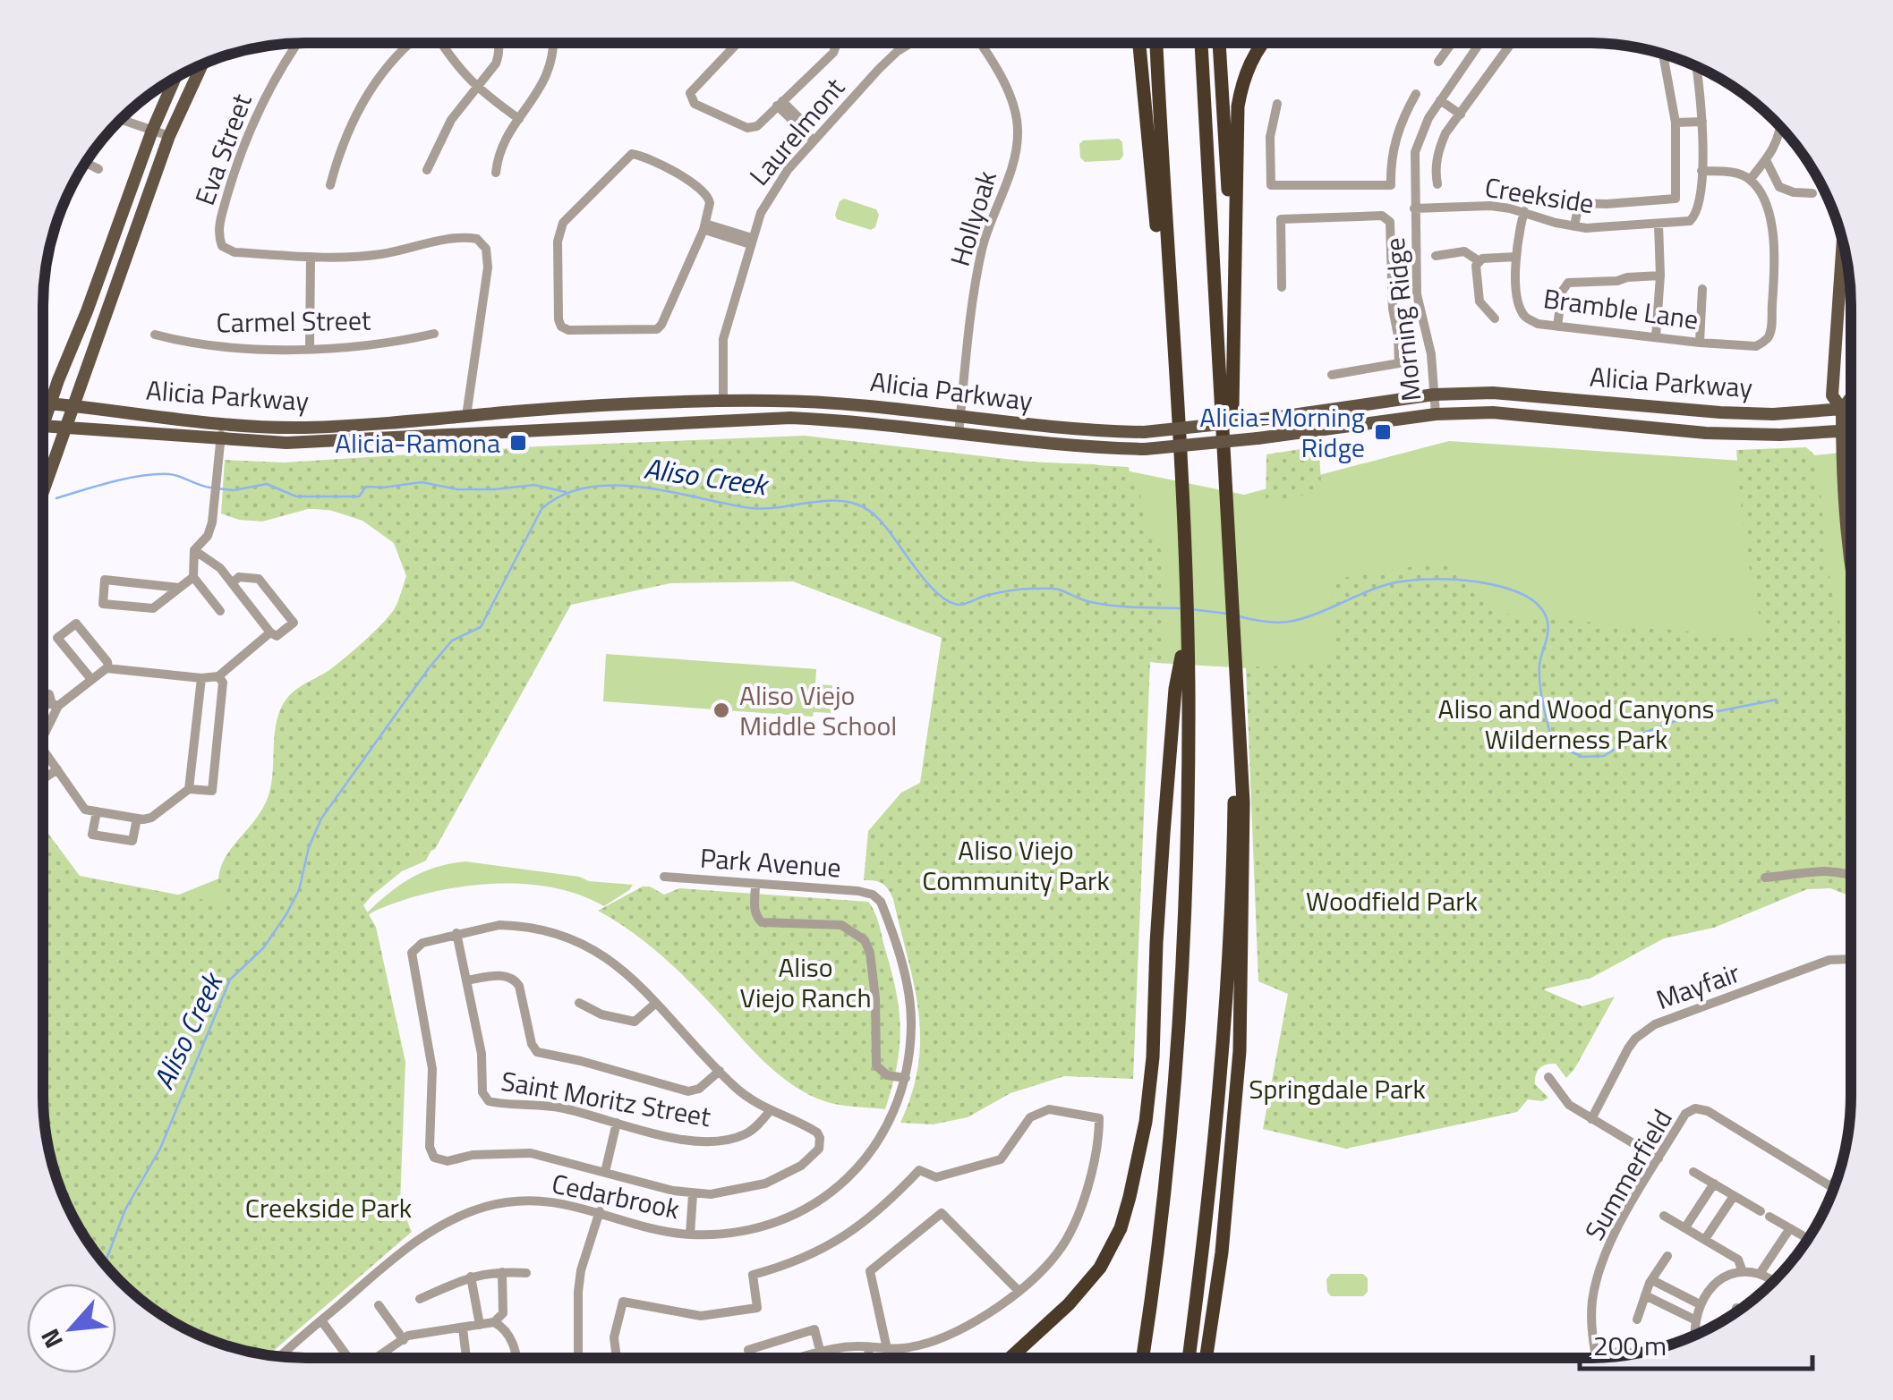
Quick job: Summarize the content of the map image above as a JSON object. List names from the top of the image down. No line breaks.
{"streets":{"main road":["Alicia Parkway"],"street":["Laurelmont","Eva Street","Creekside","Hollyoak","Bramble Lane","Morning Ridge","Carmel Street","Park Avenue","Mayfair","Saint Moritz Street","Summerfield","Cedarbrook"]},"crossings":[["Laurelmont","Alicia Parkway"],["Creekside","Bramble Lane"],["Creekside","Morning Ridge"],["Hollyoak","Alicia Parkway"],["Morning Ridge","Alicia Parkway"],["Park Avenue","Cedarbrook"]],"water":["Aliso Creek"],"parks":["Aliso and Wood Canyons Wilderness Park","Aliso Viejo Community Park","Woodfield Park","Aliso Viejo Ranch","Springdale Park","Creekside Park"],"places":{"transit":["Alicia-Morning Ridge","Alicia-Ramona"],"other":["Aliso Viejo Middle School"]},"scale_bar":"200 m","north":"bottom left"}
